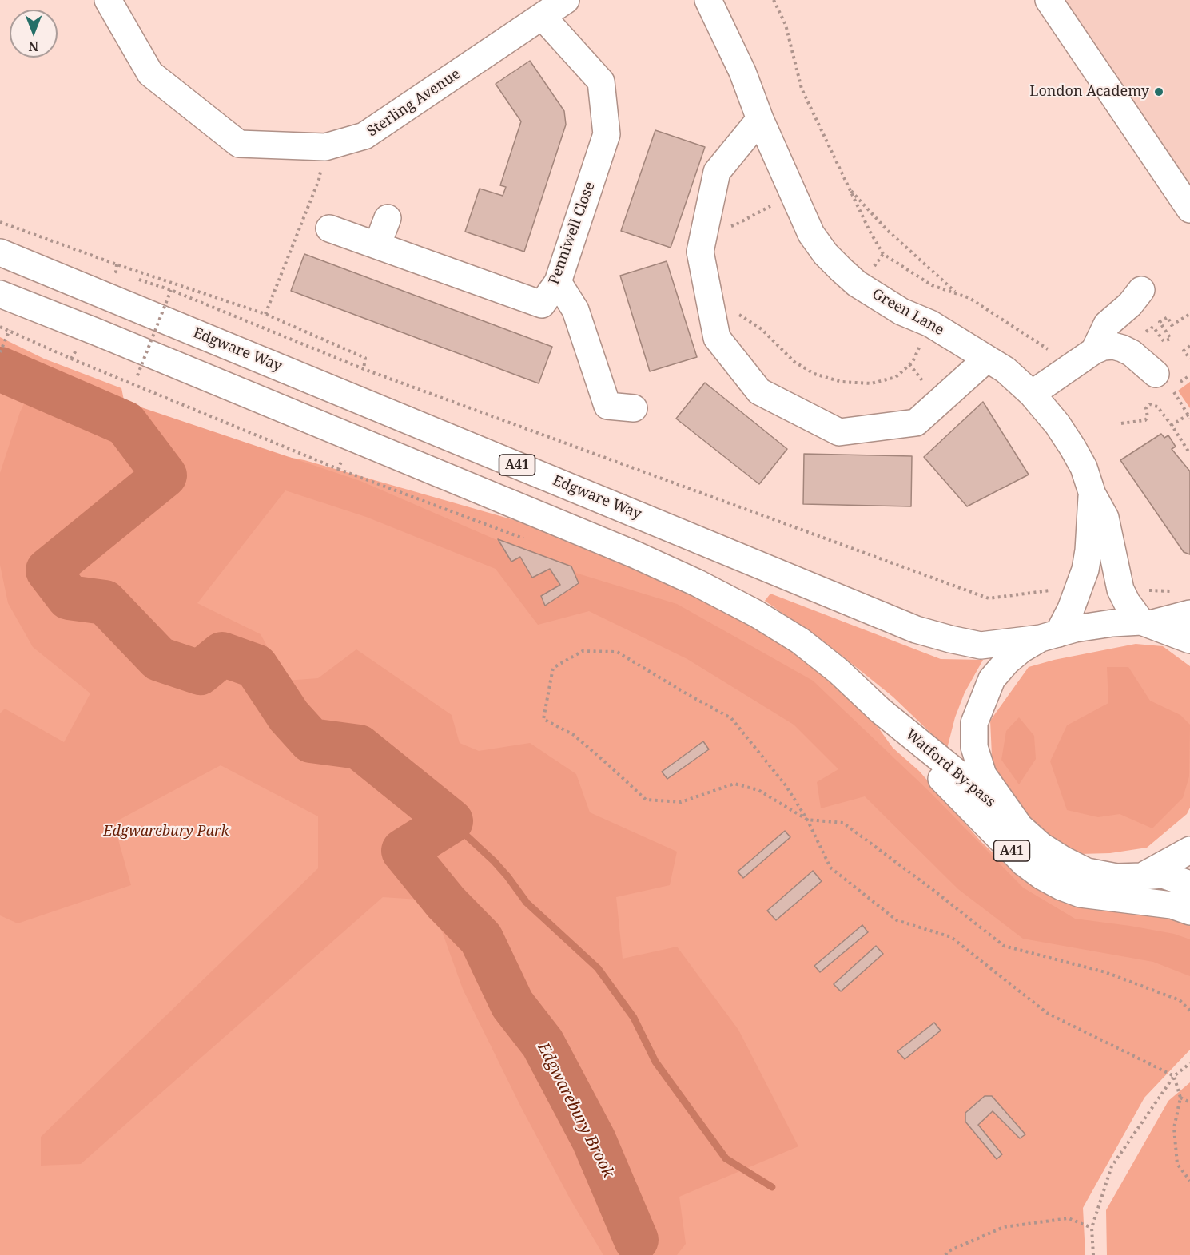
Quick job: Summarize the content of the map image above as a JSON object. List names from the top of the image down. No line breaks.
{"streets":{"main road":["Sterling Avenue","Penniwell Close","Green Lane","Edgware Way","A41","Watford By-pass"]},"crossings":[["Sterling Avenue","Penniwell Close"],["Green Lane","Edgware Way"],["A41","Watford By-pass"]],"water":["Edgwarebury Brook"],"parks":["Edgwarebury Park"],"places":["London Academy"],"north":"bottom"}
